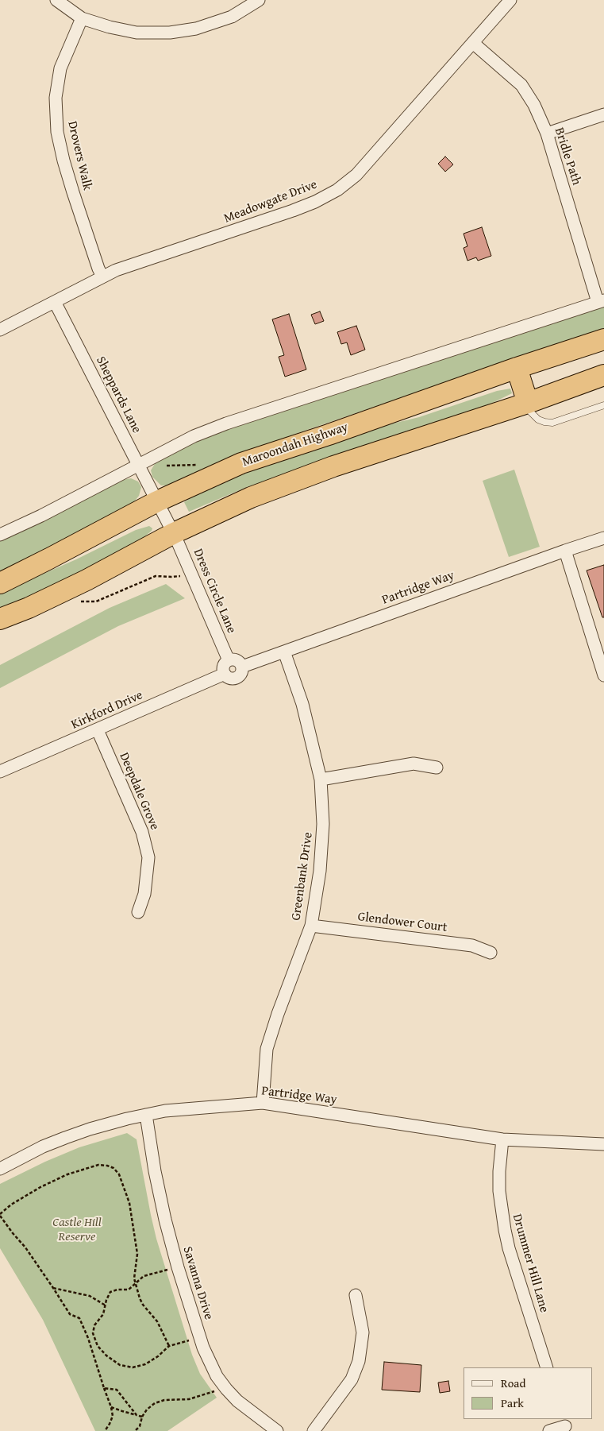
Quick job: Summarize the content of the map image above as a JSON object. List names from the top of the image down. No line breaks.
{"streets":{"highway":["Maroondah Highway"],"street":["Drovers Walk","Bridle Path","Meadowgate Drive","Sheppards Lane","Partridge Way","Dress Circle Lane","Kirkford Drive","Deepdale Grove","Greenbank Drive","Glendower Court","Drummer Hill Lane","Savanna Drive"]},"crossings":[["Drovers Walk","Meadowgate Drive"],["Bridle Path","Meadowgate Drive"],["Meadowgate Drive","Sheppards Lane"],["Sheppards Lane","Maroondah Highway"],["Sheppards Lane","Dress Circle Lane"],["Maroondah Highway","Dress Circle Lane"],["Partridge Way","Dress Circle Lane"],["Partridge Way","Kirkford Drive"],["Partridge Way","Greenbank Drive"],["Partridge Way","Drummer Hill Lane"],["Partridge Way","Savanna Drive"],["Dress Circle Lane","Kirkford Drive"],["Kirkford Drive","Deepdale Grove"],["Greenbank Drive","Glendower Court"]],"parks":["Castle Hill Reserve"],"legend":["Road","Park"]}
